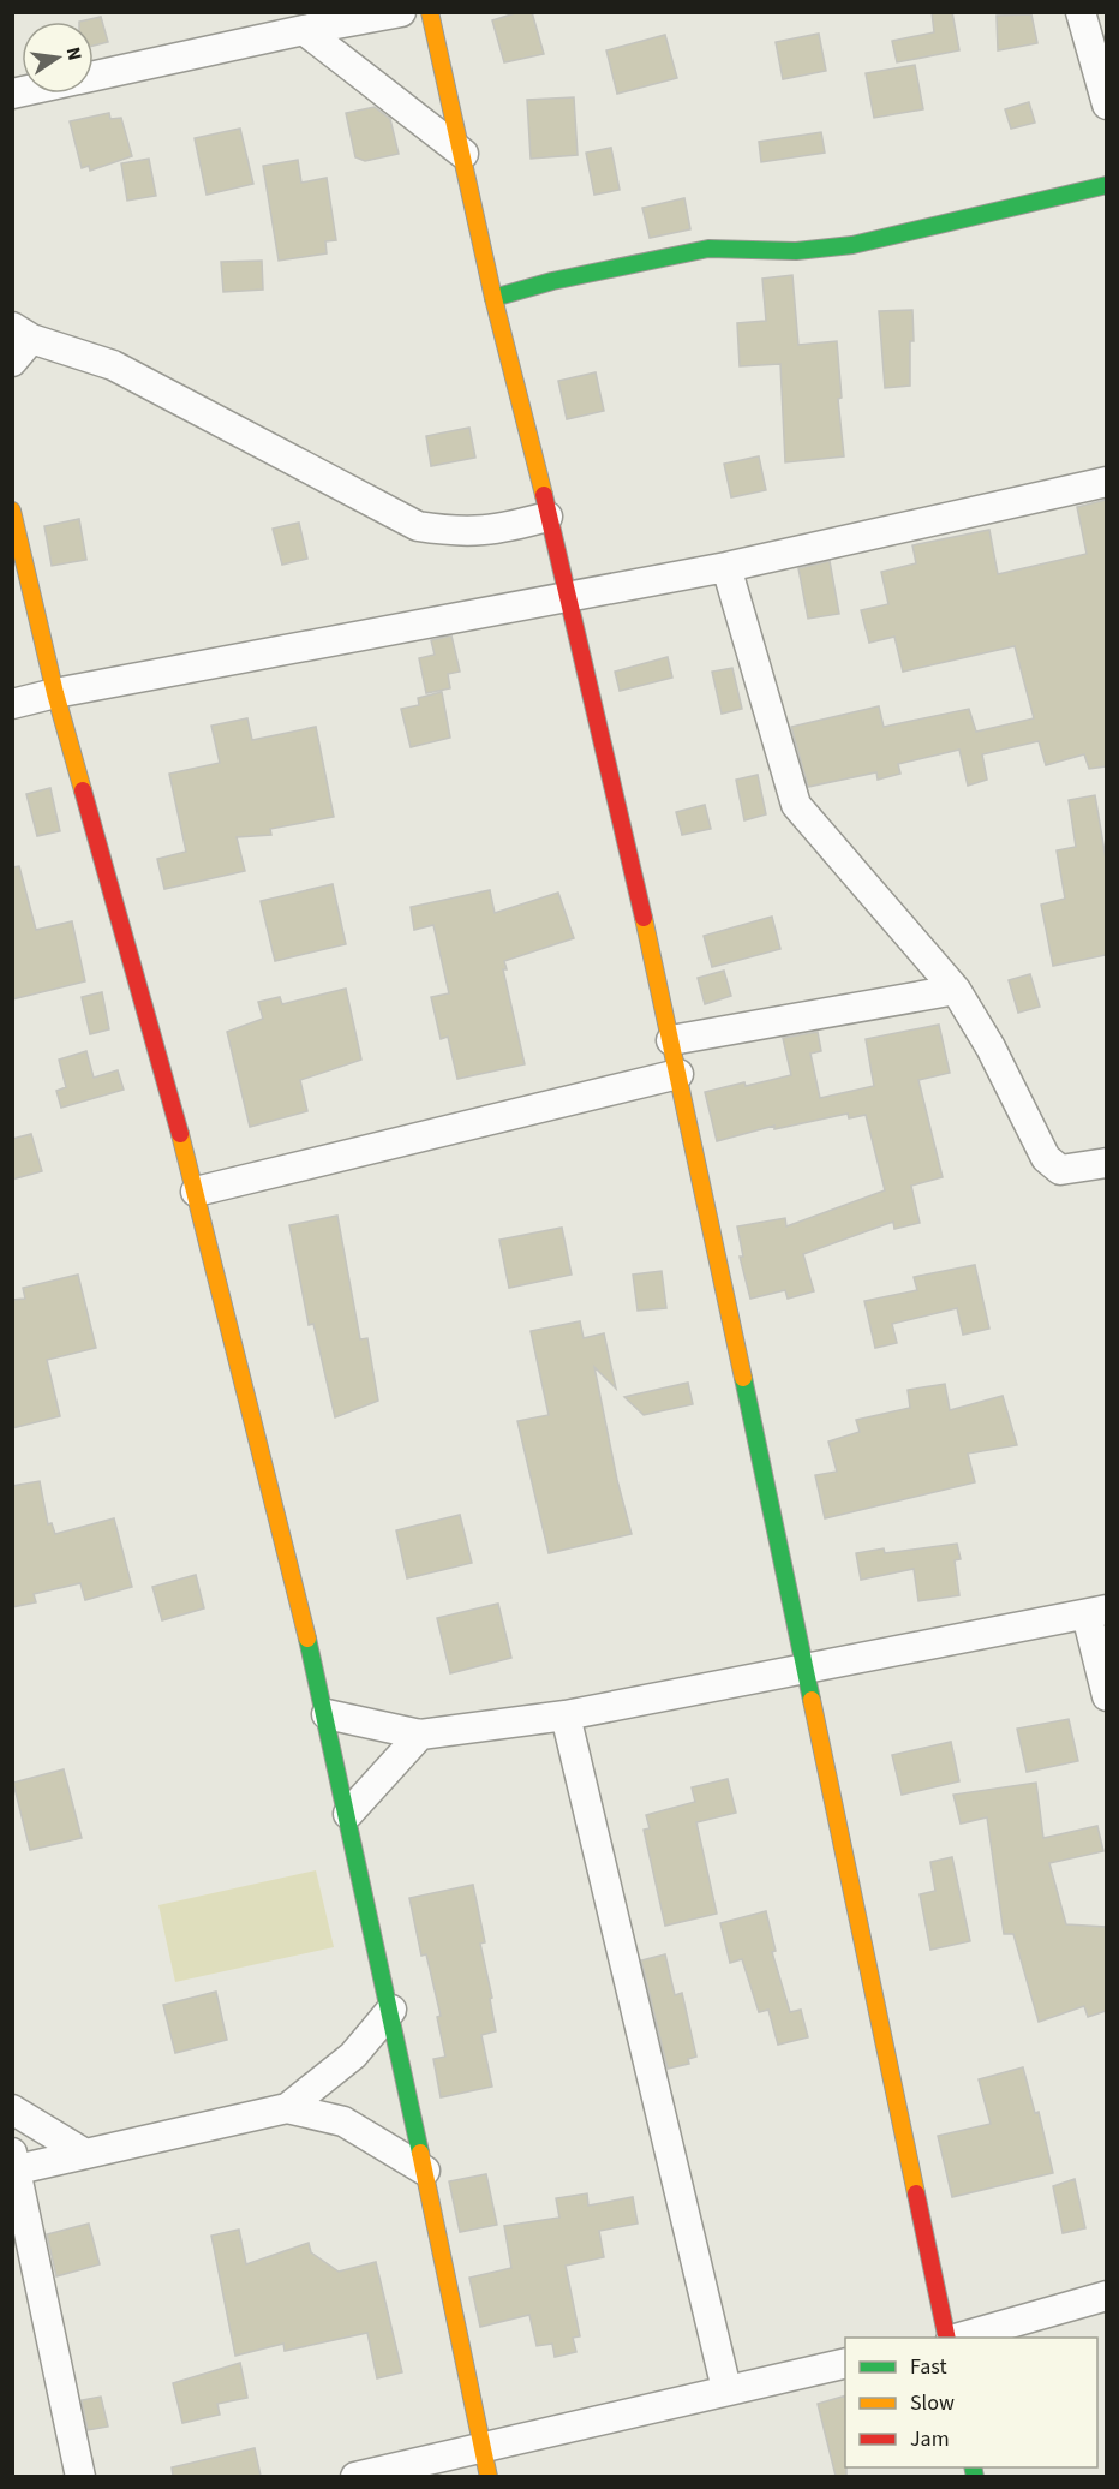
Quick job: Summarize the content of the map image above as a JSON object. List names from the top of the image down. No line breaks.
{"legend":["Fast","Slow","Jam"],"north":"right"}
